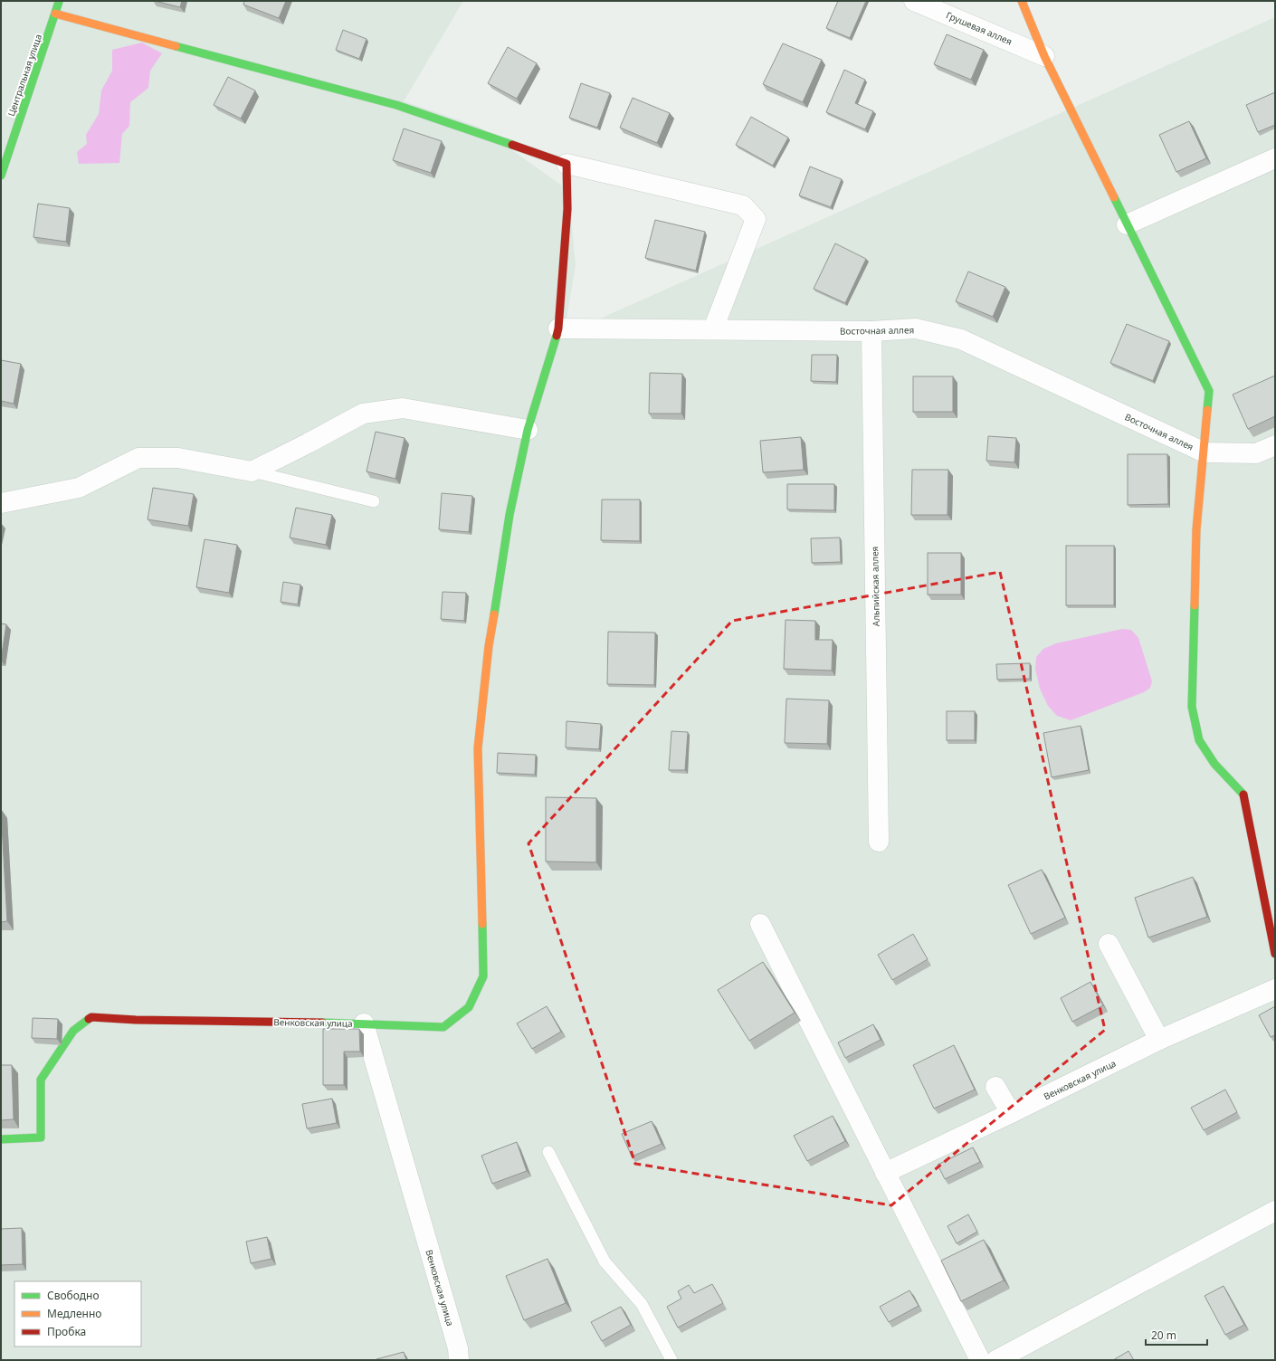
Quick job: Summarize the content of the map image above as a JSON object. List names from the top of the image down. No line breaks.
{"streets":{"street":["Грушевая аллея","Центральная улица","Восточная аллея","Альпийская аллея","Венковская улица"]},"crossings":[["Восточная аллея","Альпийская аллея"]],"legend":["Свободно","Медленно","Пробка"],"scale_bar":"20 m"}
